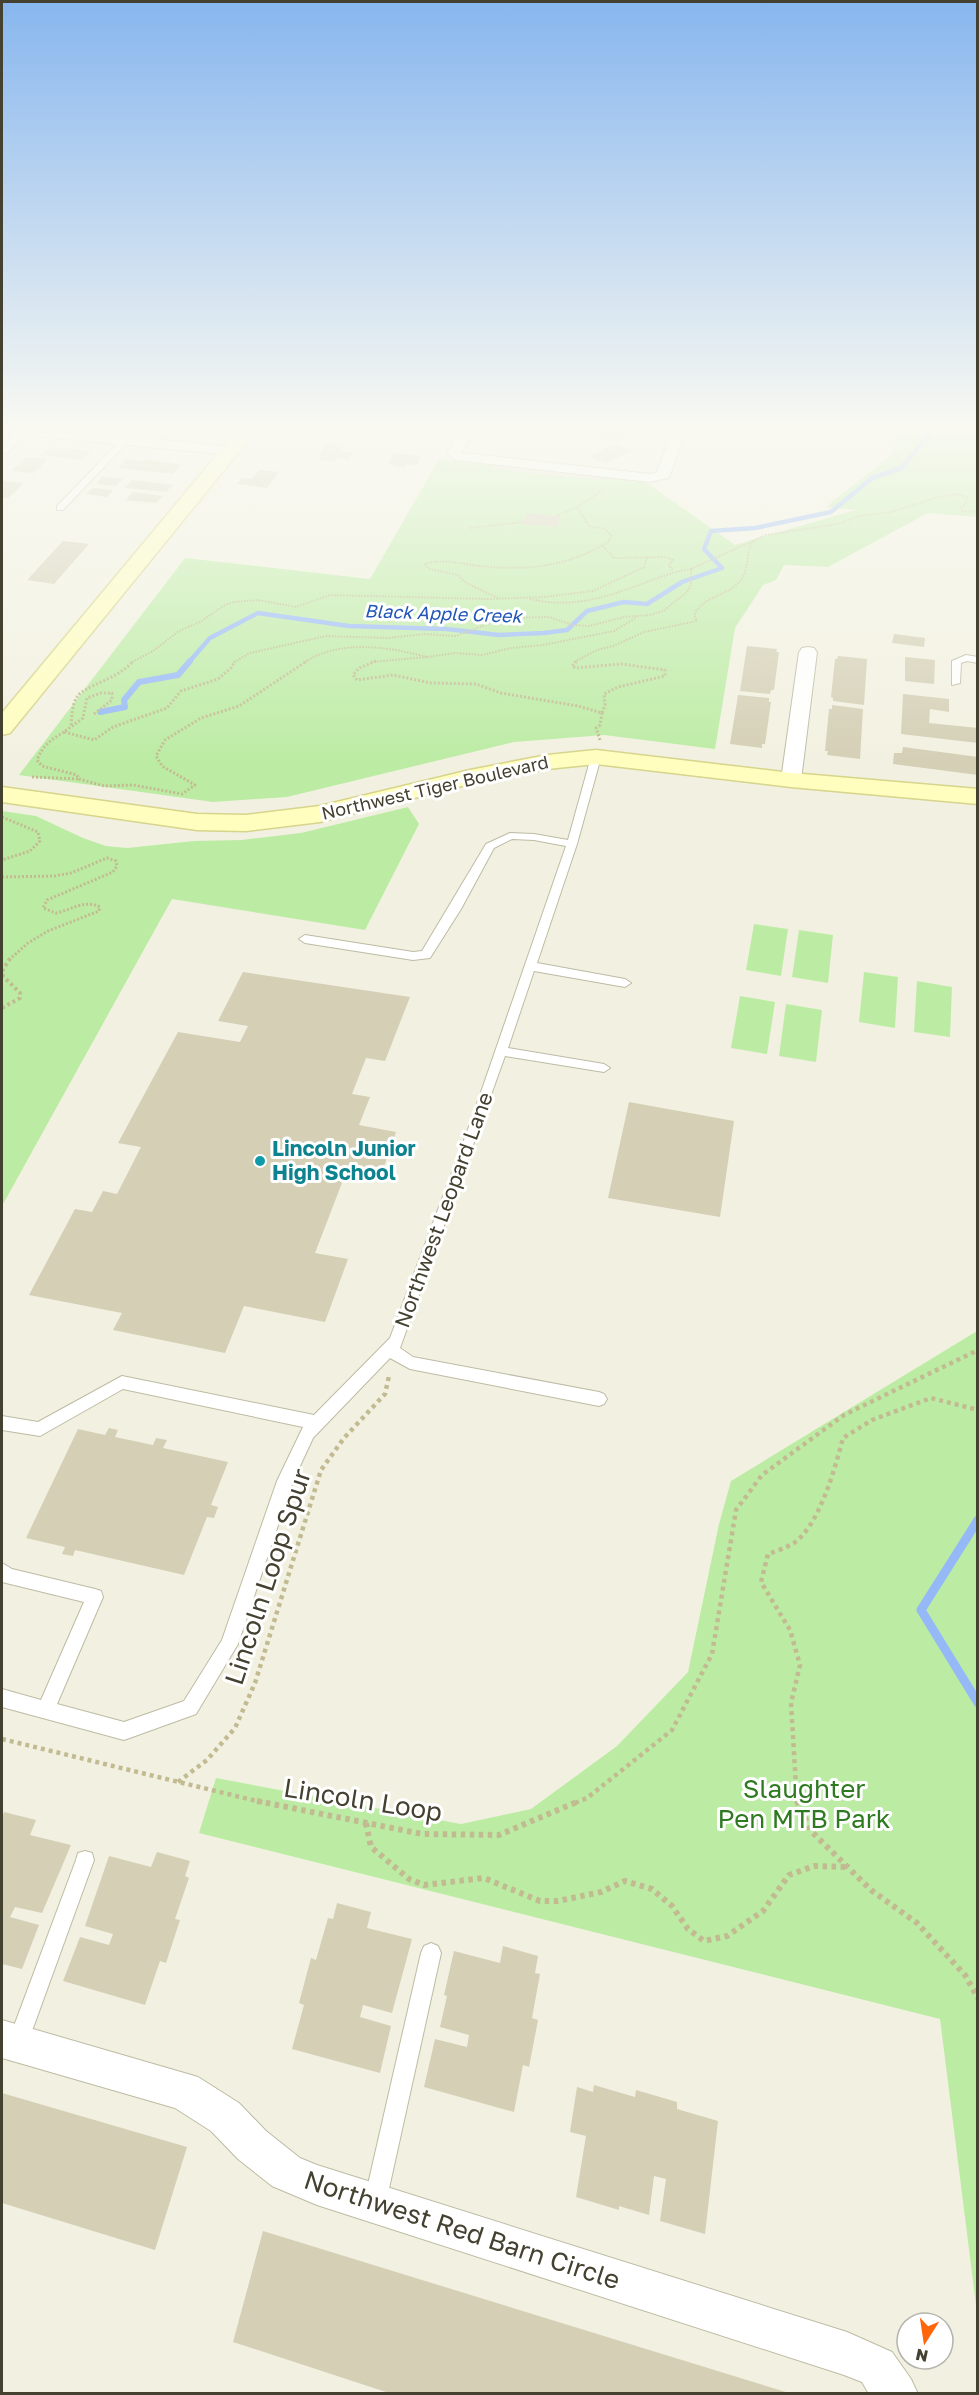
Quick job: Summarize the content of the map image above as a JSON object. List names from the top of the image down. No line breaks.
{"streets":{"street":["Northwest Tiger Boulevard","Northwest Red Barn Circle"],"lane":["Northwest Leopard Lane"],"path":["Lincoln Loop Spur","Lincoln Loop"]},"crossings":[["Northwest Tiger Boulevard","Northwest Leopard Lane"],["Lincoln Loop Spur","Lincoln Loop"]],"water":["Black Apple Creek"],"parks":["Slaughter Pen MTB Park"],"places":["Lincoln Junior High School"],"north":"bottom"}
